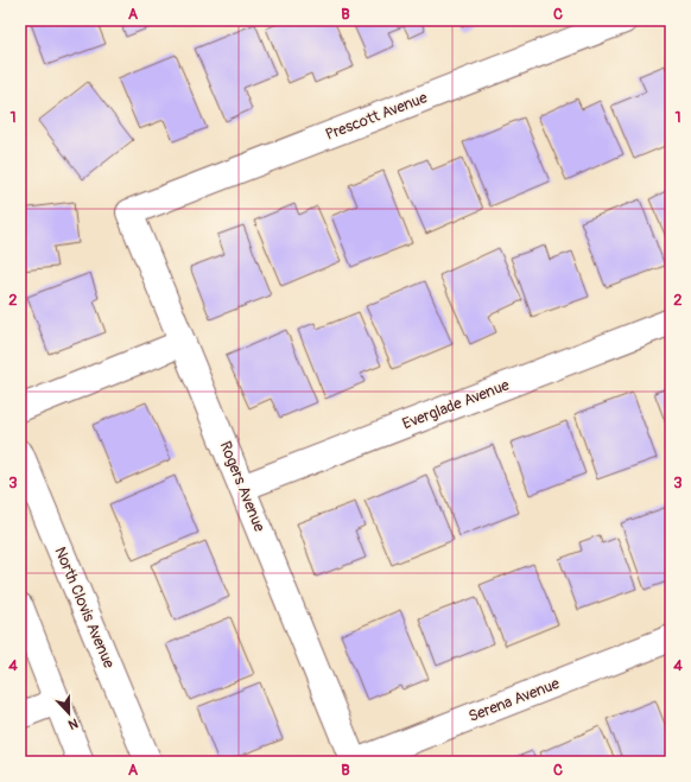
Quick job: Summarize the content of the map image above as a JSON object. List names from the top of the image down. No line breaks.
{"streets":{"street":["Prescott Avenue","Everglade Avenue","Rogers Avenue","North Clovis Avenue","Serena Avenue"]},"crossings":[["Prescott Avenue","Rogers Avenue"],["Everglade Avenue","Rogers Avenue"],["Rogers Avenue","Serena Avenue"]],"north":"bottom","grid":{"columns":["A","B","C"],"rows":["1","2","3","4"]}}
